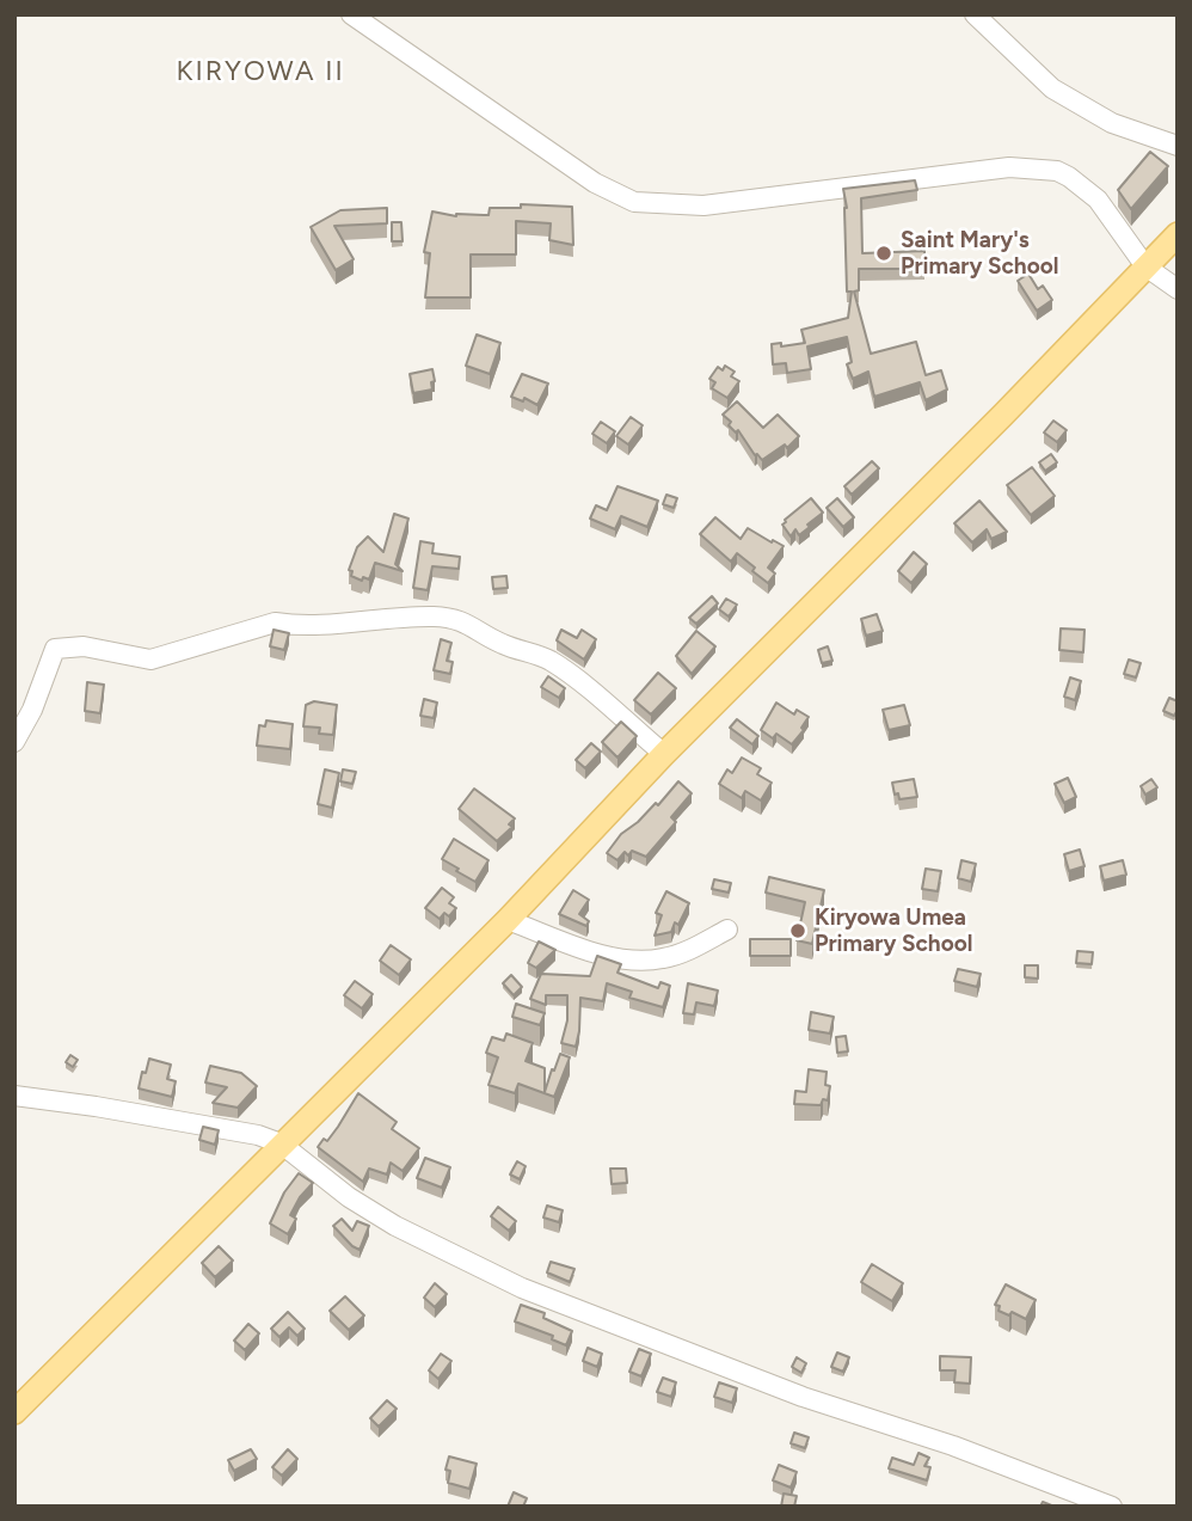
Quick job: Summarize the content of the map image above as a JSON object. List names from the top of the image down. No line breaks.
{"districts":["KIRYOWA II"],"places":["Saint Mary's Primary School","Kiryowa Umea Primary School"]}
